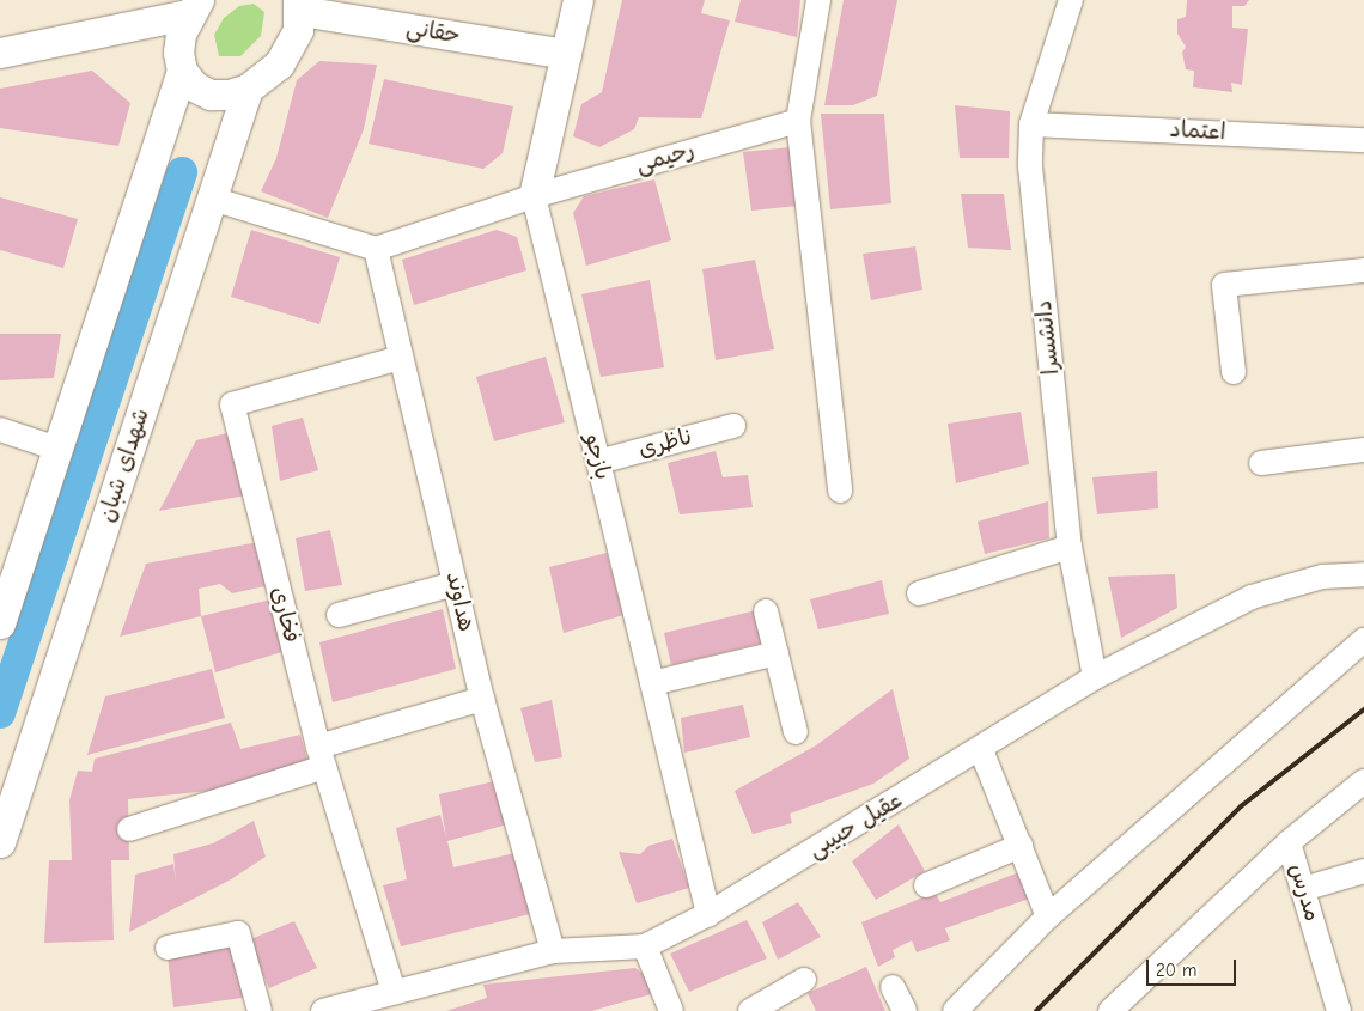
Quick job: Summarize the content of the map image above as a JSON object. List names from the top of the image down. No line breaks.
{"streets":{"street":["حقانی","اعتماد","رحیمی","دانشسرا","ناظری","بازجو","شهدای شبان","هداوند","فخاری","عقیل حبیبی","مدرس"]},"crossings":[["حقانی","بازجو"],["اعتماد","دانشسرا"],["رحیمی","بازجو"],["رحیمی","هداوند"],["دانشسرا","عقیل حبیبی"],["ناظری","بازجو"],["بازجو","عقیل حبیبی"],["هداوند","فخاری"],["هداوند","عقیل حبیبی"],["فخاری","عقیل حبیبی"]],"scale_bar":"20 m"}
